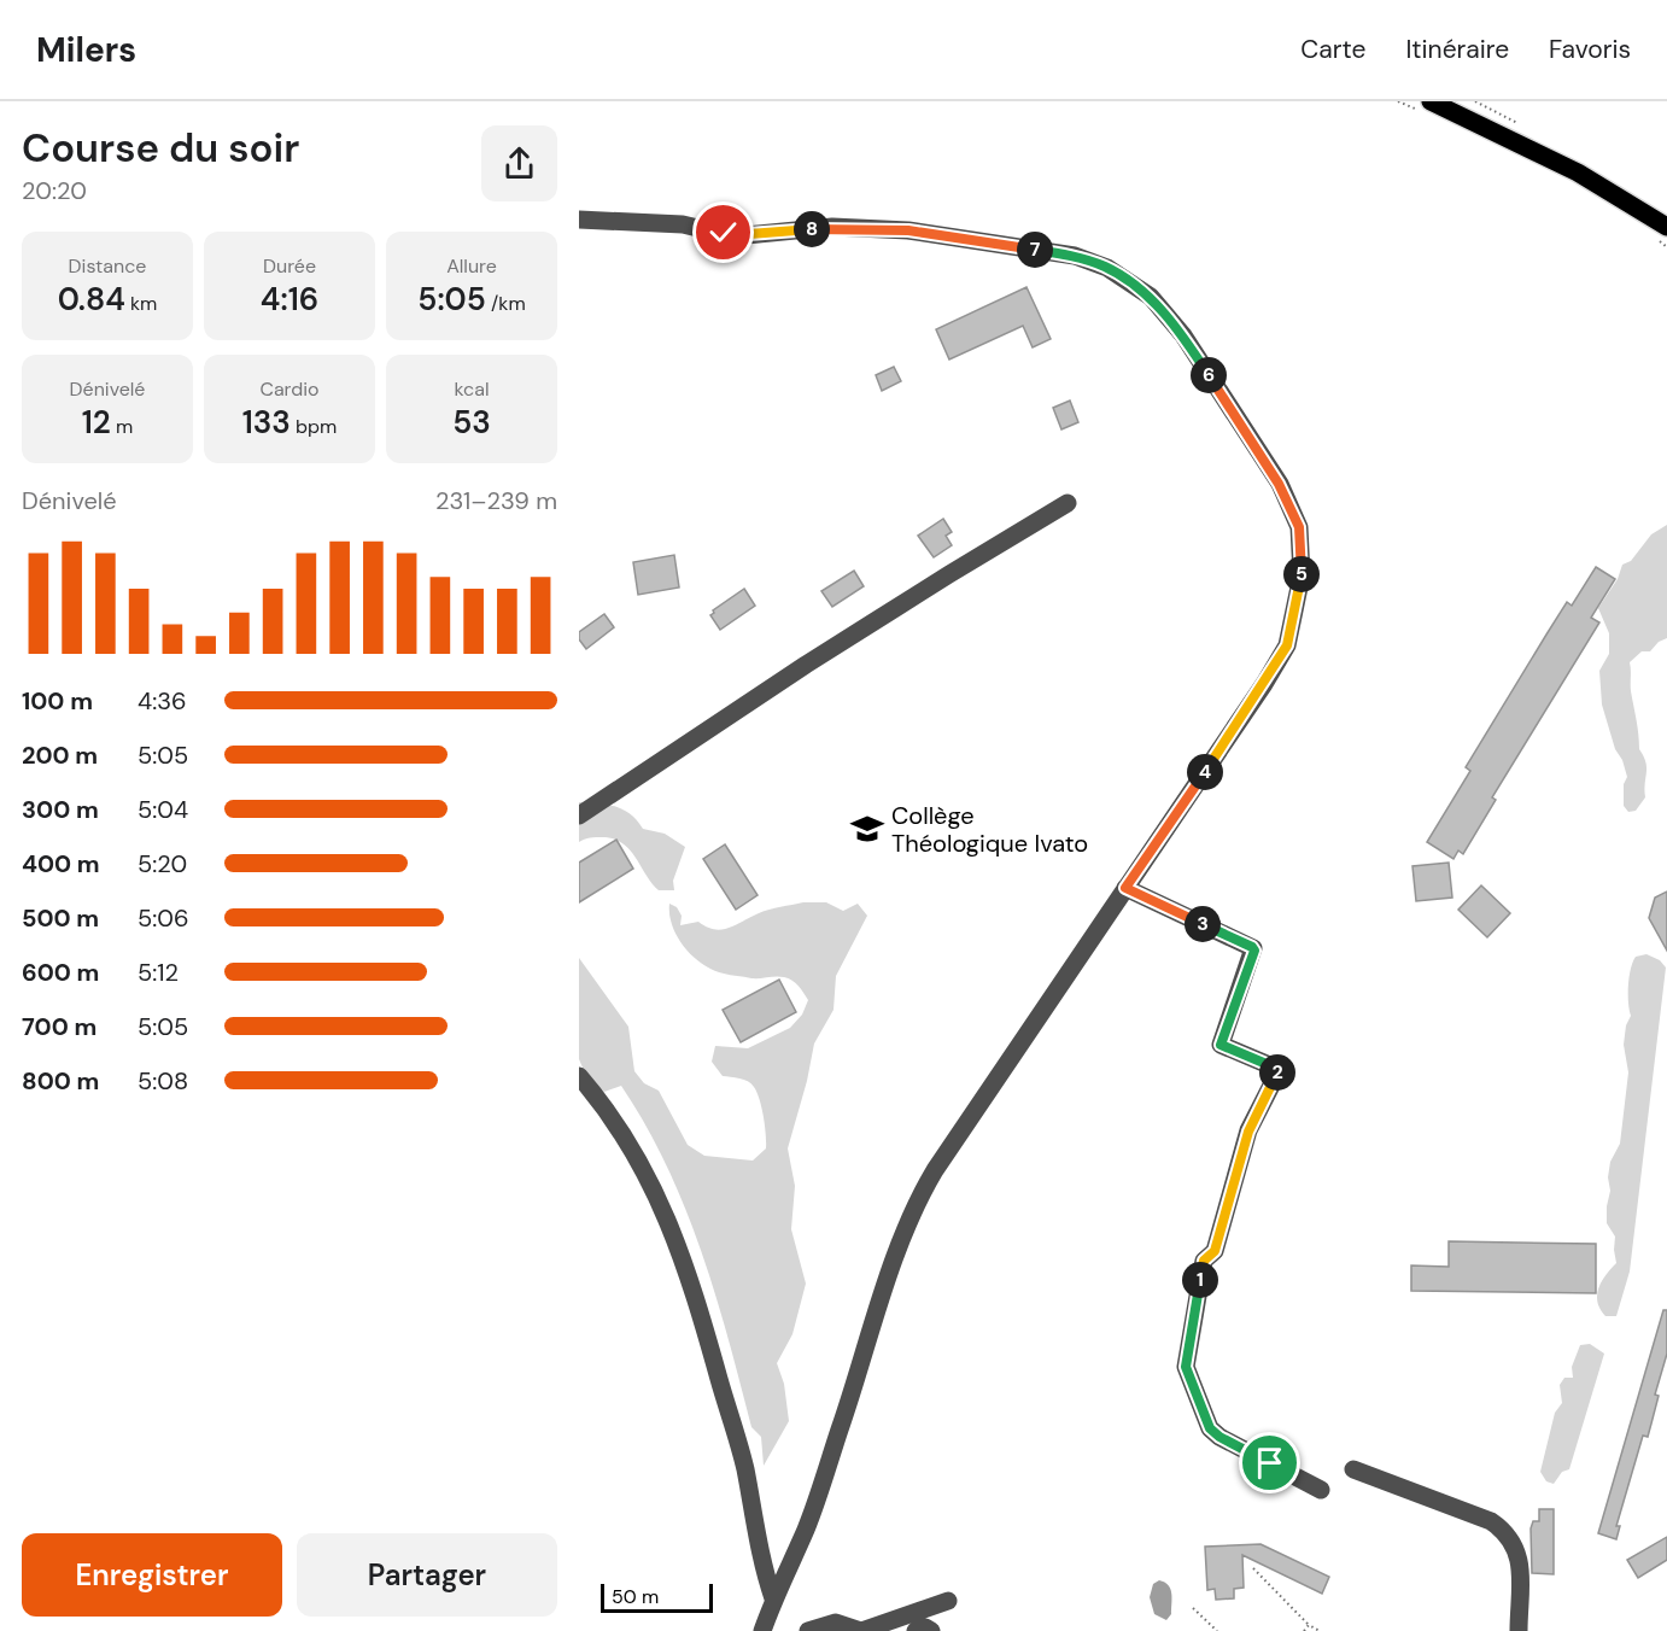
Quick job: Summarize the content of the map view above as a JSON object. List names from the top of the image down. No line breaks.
{"places":{"school or university":["Collège Théologique Ivato"]},"scale_bar":"50 m","page":{"header":"Milers","nav":["Carte","Itinéraire","Favoris"],"heading":["Course du soir","20:20"],"pins":["8","7","6","5","4","3","2","1"],"stats":[["Distance","0.84 km"],["Durée","4:16"],["Allure","5:05 /km"],["Dénivelé","12 m"],["Cardio","133 bpm"],["kcal","53"]],"chart":["Dénivelé","231–239 m"],"list":[{"name":"100 m","note":"4:36"},{"name":"200 m","note":"5:05"},{"name":"300 m","note":"5:04"},{"name":"400 m","note":"5:20"},{"name":"500 m","note":"5:06"},{"name":"600 m","note":"5:12"},{"name":"700 m","note":"5:05"},{"name":"800 m","note":"5:08"}],"buttons":["Enregistrer","Partager"],"scale":"50 m"}}
